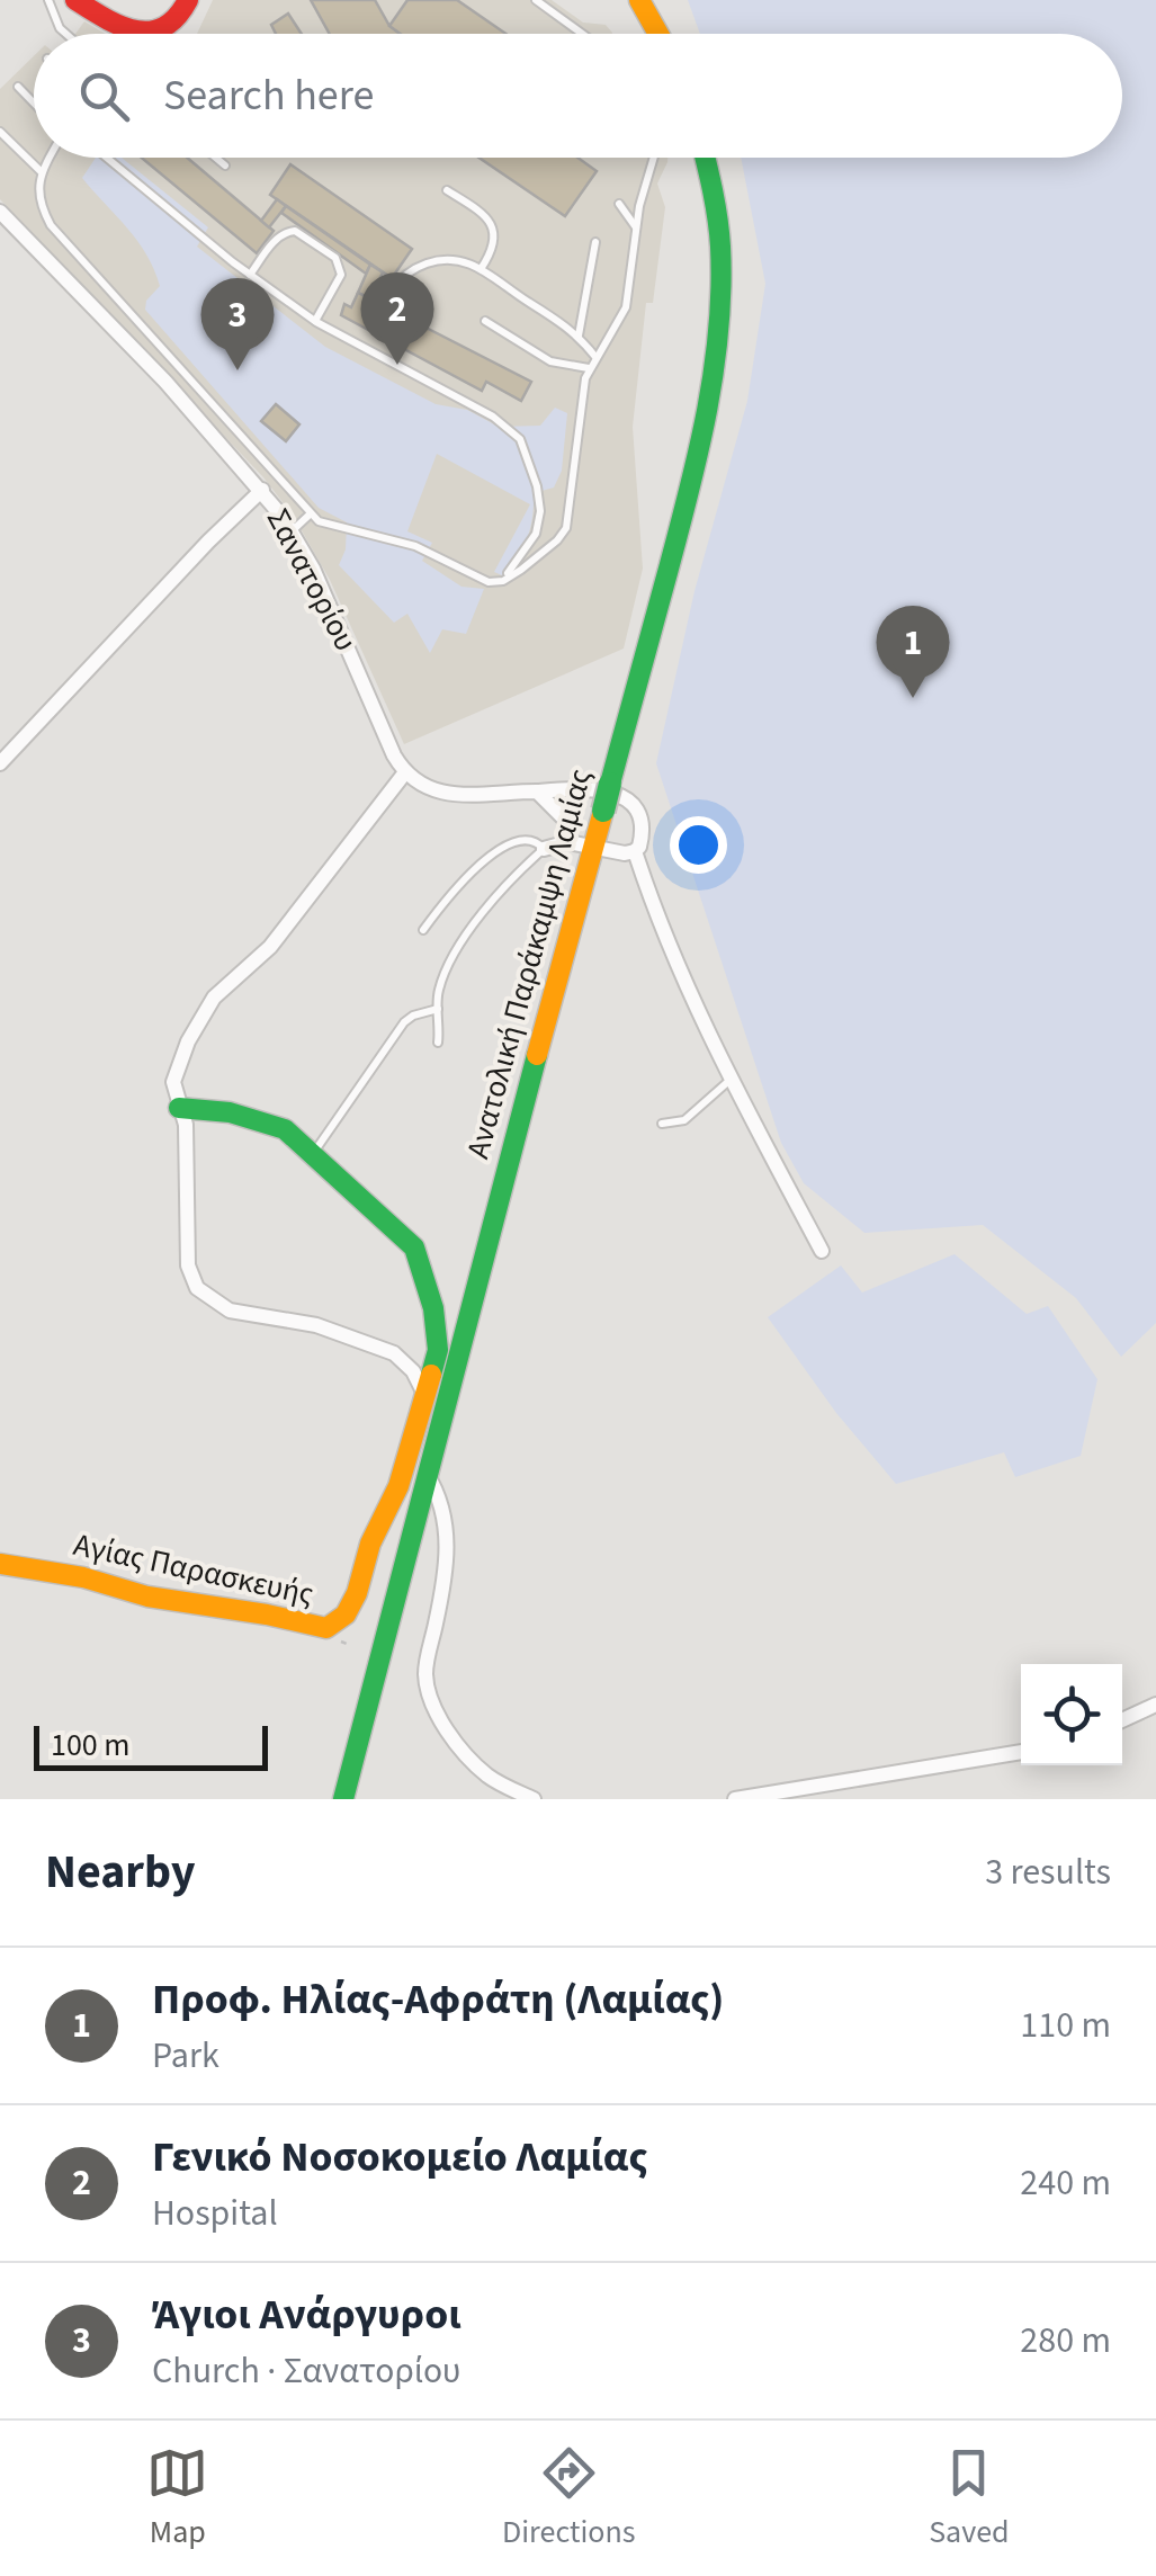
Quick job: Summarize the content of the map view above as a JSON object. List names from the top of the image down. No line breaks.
{"streets":{"main road":["Ανατολική Παράκαμψη Λαμίας","Αγίας Παρασκευής"],"street":["Σανατορίου"]},"crossings":[["Ανατολική Παράκαμψη Λαμίας","Αγίας Παρασκευής"]],"scale_bar":"100 m","page":{"search":"Search here","pins":["2","3","1"],"scale":"100 m","heading":["Nearby","3 results"],"list":[{"mark":"1","name":"Προφ. Ηλίας-Αφράτη (Λαμίας)","note":"Park","value":"110 m"},{"mark":"2","name":"Γενικό Νοσοκομείο Λαμίας","note":"Hospital","value":"240 m"},{"mark":"3","name":"Άγιοι Ανάργυροι","note":"Church · Σανατορίου","value":"280 m"}],"nav":["Map","Directions","Saved"]}}
